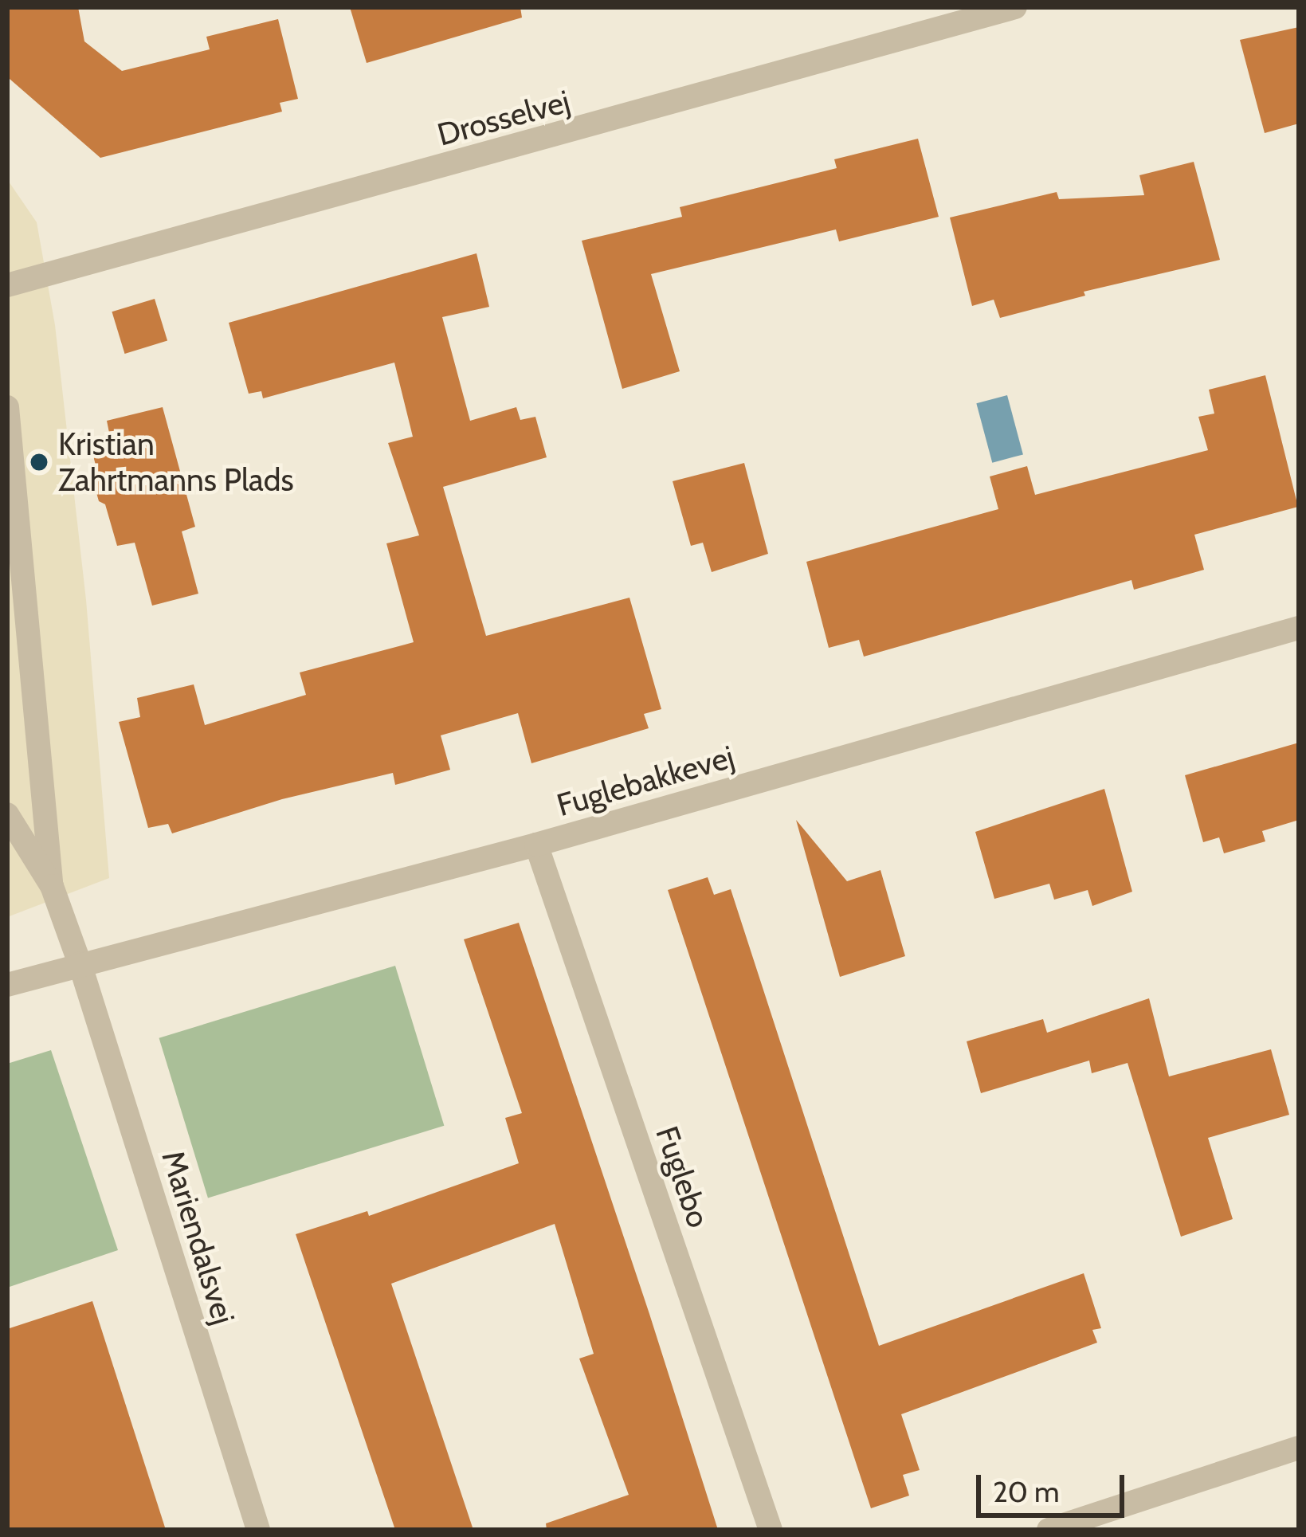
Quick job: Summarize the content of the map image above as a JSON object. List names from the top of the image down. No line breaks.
{"streets":{"street":["Drosselvej","Fuglebakkevej","Fuglebo","Mariendalsvej"]},"crossings":[["Fuglebakkevej","Fuglebo"],["Fuglebakkevej","Mariendalsvej"]],"places":["Kristian Zahrtmanns Plads"],"scale_bar":"20 m"}
